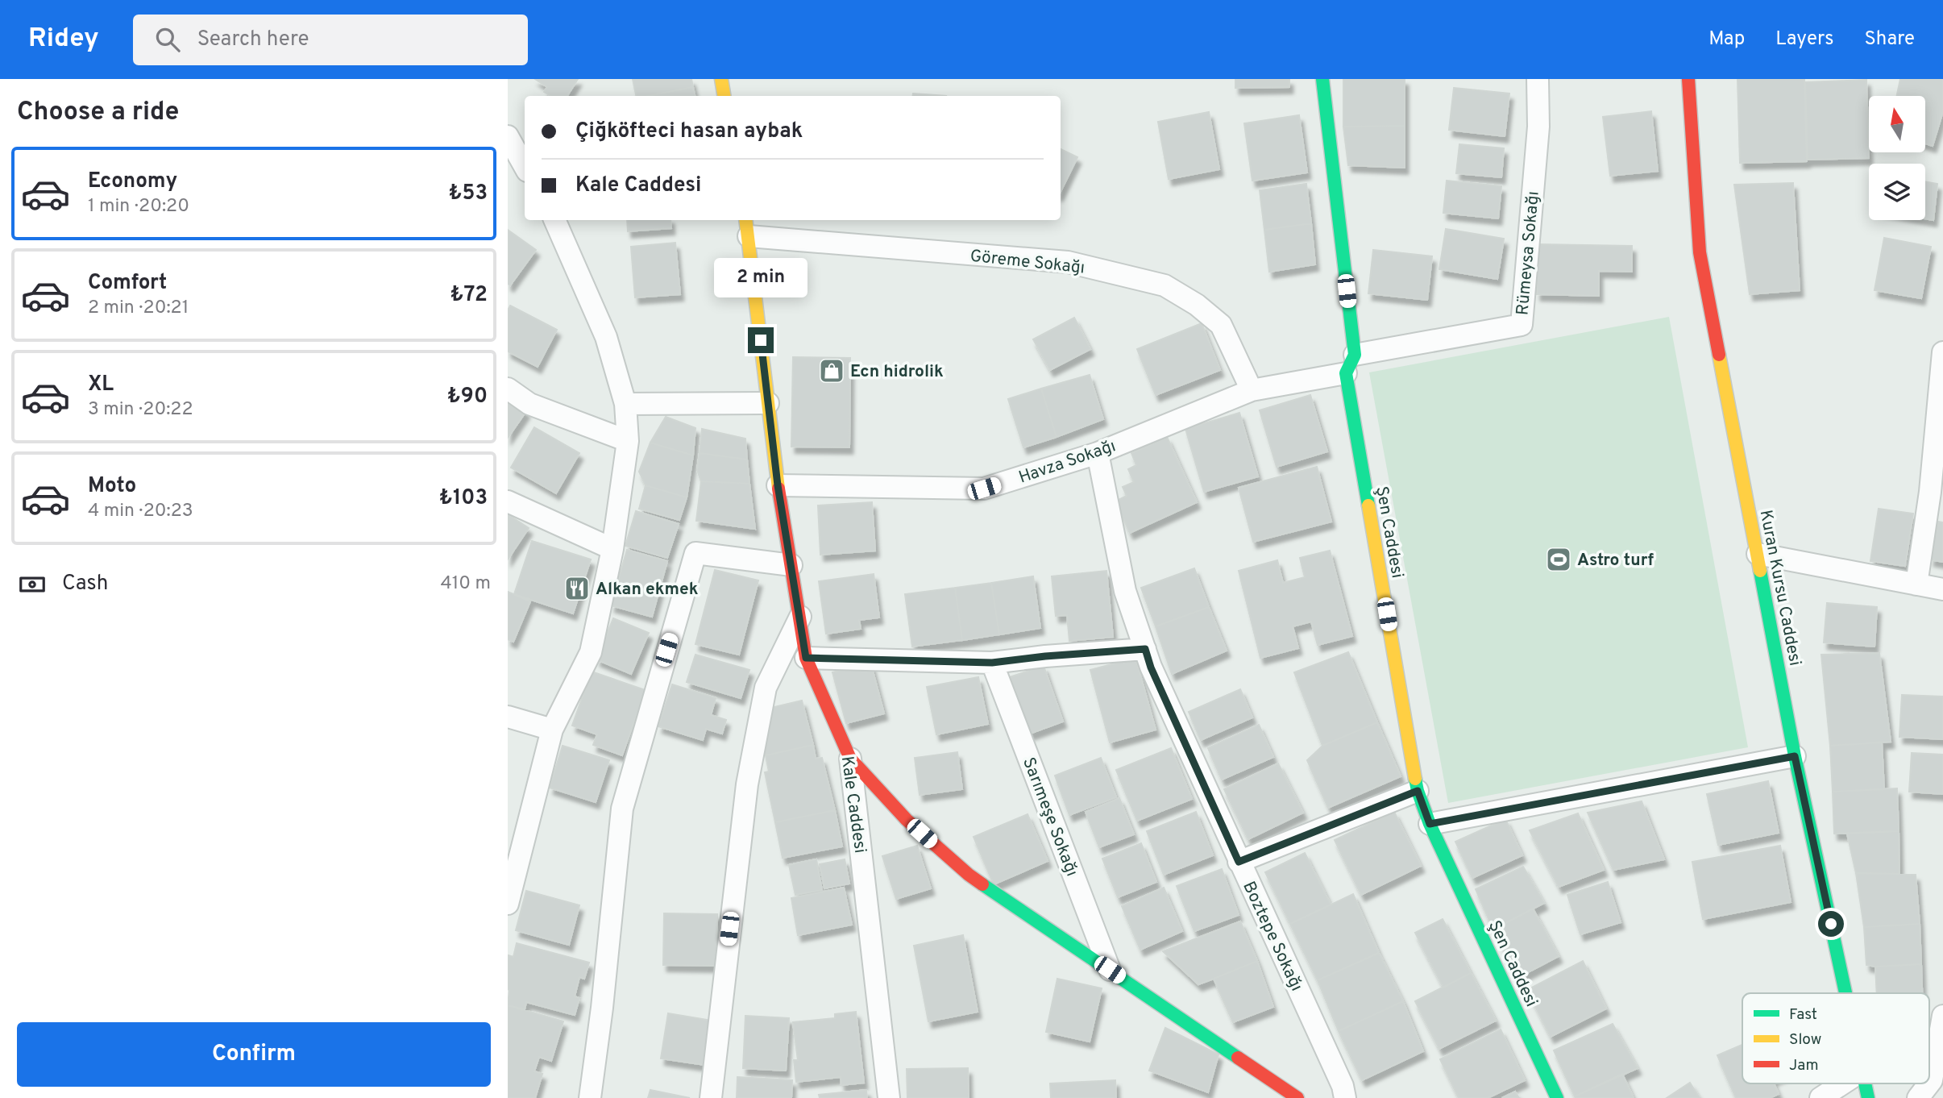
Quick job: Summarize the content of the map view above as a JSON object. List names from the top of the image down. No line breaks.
{"streets":{"street":["Rümeysa Sokağı","Göreme Sokağı","Havza Sokağı","Şen Caddesi","Kuran Kursu Caddesi","Kale Caddesi","Sarımeşe Sokağı","Boztepe Sokağı"]},"crossings":[["Rümeysa Sokağı","Havza Sokağı"],["Rümeysa Sokağı","Şen Caddesi"],["Göreme Sokağı","Havza Sokağı"],["Göreme Sokağı","Kale Caddesi"],["Havza Sokağı","Şen Caddesi"],["Havza Sokağı","Kale Caddesi"],["Havza Sokağı","Boztepe Sokağı"]],"places":{"shop":["Ecn hidrolik"],"sports":["Astro turf"],"restaurant":["Alkan ekmek"]},"legend":["Fast","Slow","Jam"],"north":"top","page":{"header":"Ridey","search":"Search here","nav":["Map","Layers","Share"],"heading":"Choose a ride","banner":["Çiğköfteci hasan aybak","Kale Caddesi"],"list":[{"name":"Economy","note":"1 min · 20:20","value":"₺53"},{"name":"Comfort","note":"2 min · 20:21","value":"₺72"},{"name":"XL","note":"3 min · 20:22","value":"₺90"},{"name":"Moto","note":"4 min · 20:23","value":"₺103"}],"bubble":"2 min","pay":["Cash","410 m"],"buttons":"Confirm"}}
